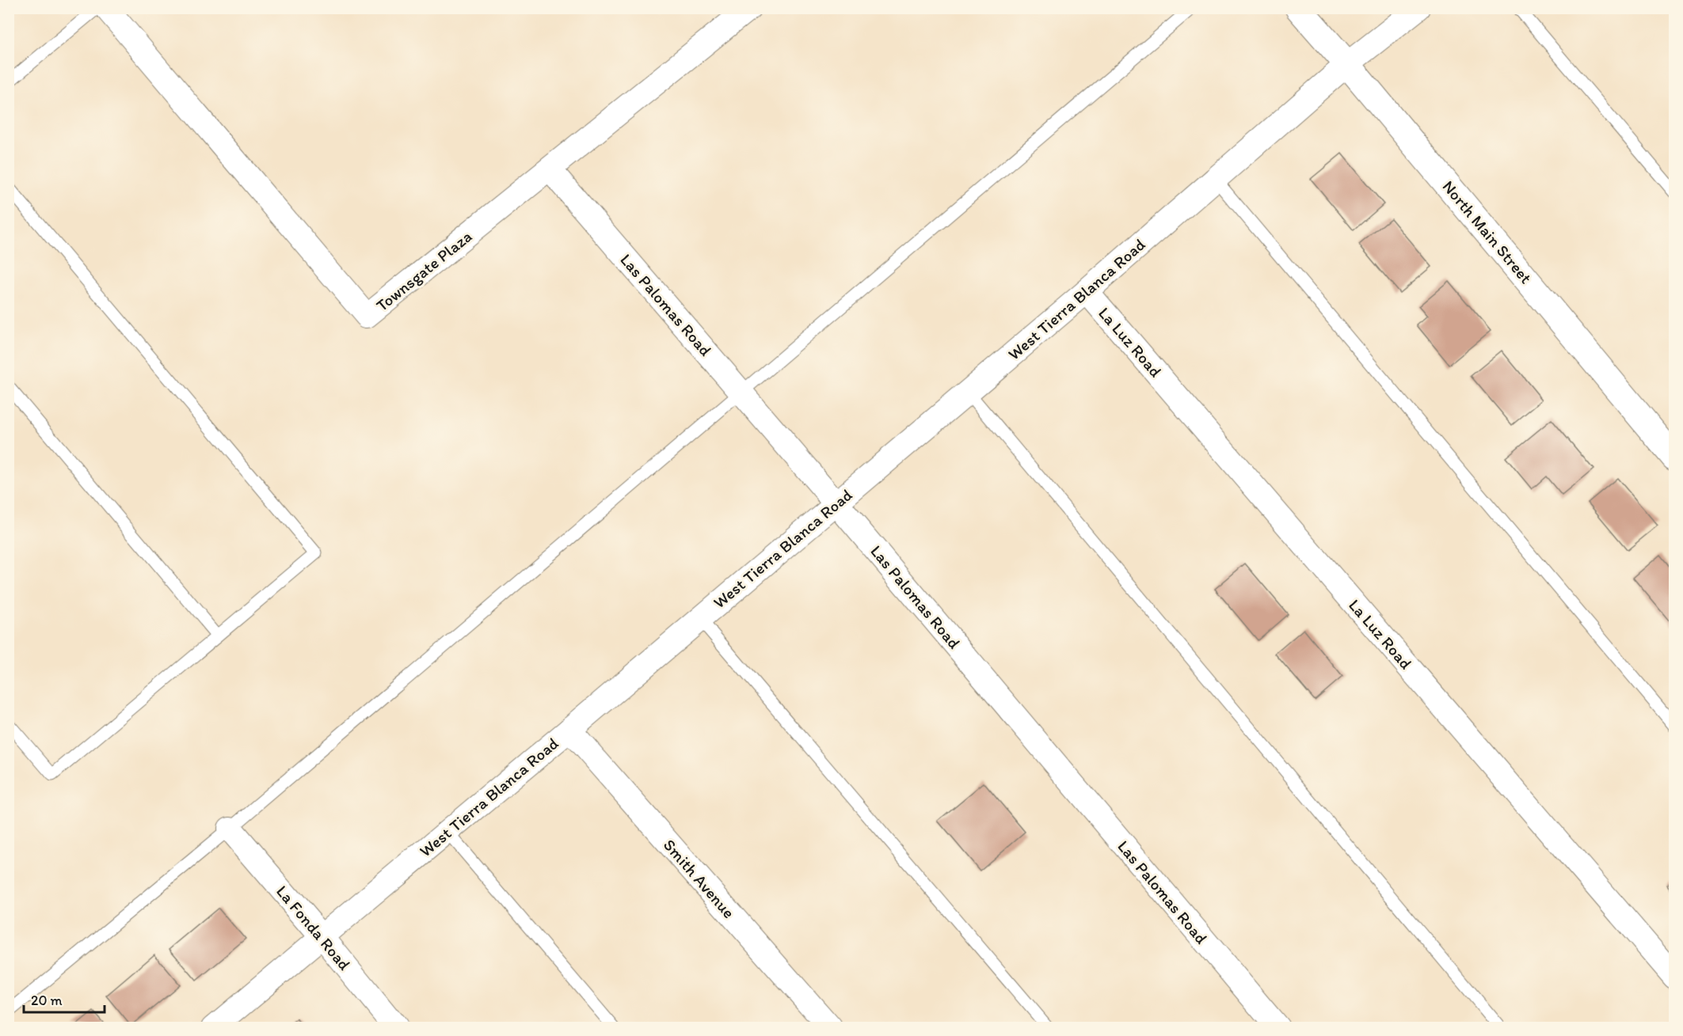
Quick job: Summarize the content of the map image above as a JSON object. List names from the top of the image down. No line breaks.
{"streets":{"street":["North Main Street","Townsgate Plaza","West Tierra Blanca Road","Las Palomas Road","La Luz Road","Smith Avenue","La Fonda Road"]},"crossings":[["North Main Street","West Tierra Blanca Road"],["Townsgate Plaza","Las Palomas Road"],["West Tierra Blanca Road","Las Palomas Road"],["West Tierra Blanca Road","La Luz Road"],["West Tierra Blanca Road","Smith Avenue"],["West Tierra Blanca Road","La Fonda Road"]],"scale_bar":"20 m"}
